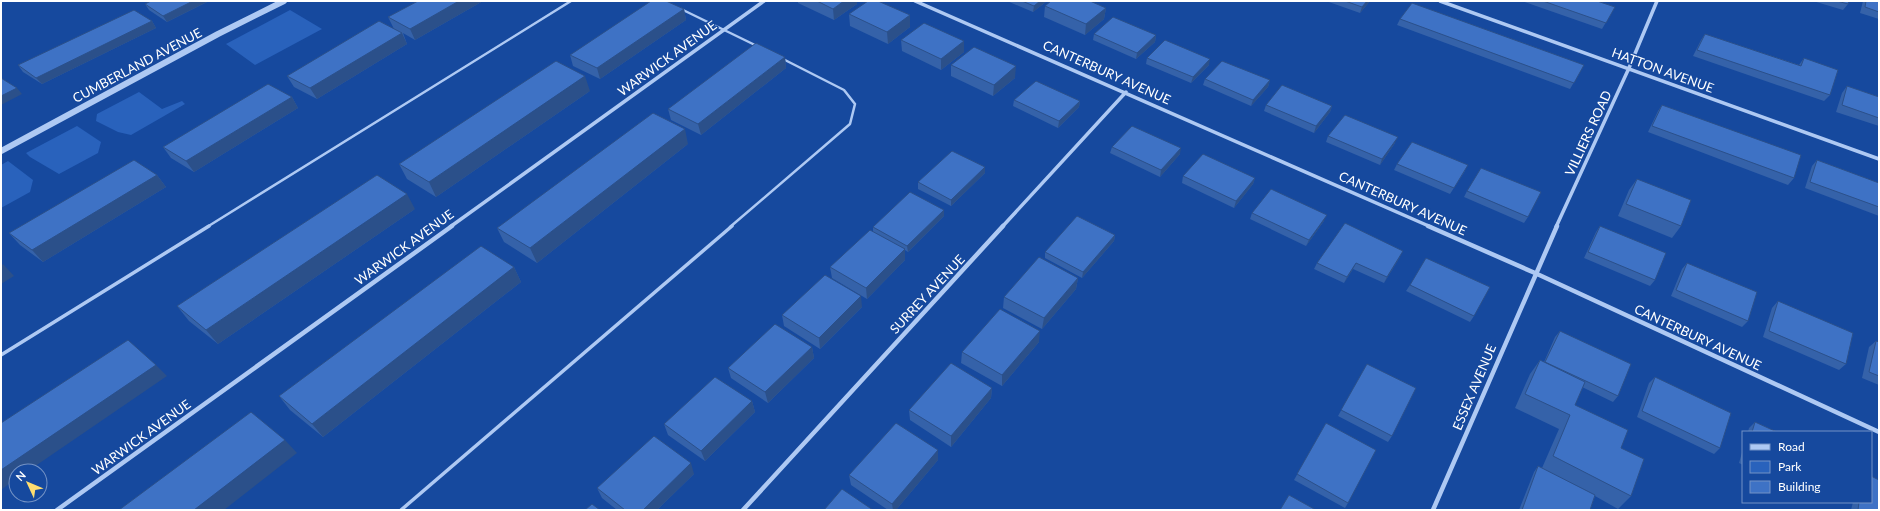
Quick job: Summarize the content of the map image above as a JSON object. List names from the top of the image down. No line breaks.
{"streets":{"street":["WARWICK AVENUE","CUMBERLAND AVENUE","HATTON AVENUE","CANTERBURY AVENUE","VILLIERS ROAD","SURREY AVENUE","ESSEX AVENUE"]},"crossings":[["HATTON AVENUE","VILLIERS ROAD"],["CANTERBURY AVENUE","VILLIERS ROAD"],["CANTERBURY AVENUE","SURREY AVENUE"],["CANTERBURY AVENUE","ESSEX AVENUE"],["VILLIERS ROAD","ESSEX AVENUE"]],"legend":["Road","Park","Building"],"north":"top left"}
